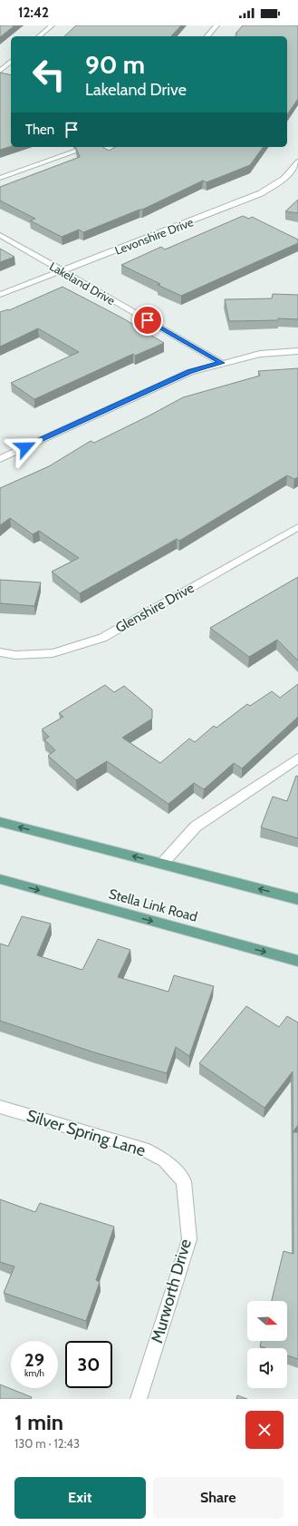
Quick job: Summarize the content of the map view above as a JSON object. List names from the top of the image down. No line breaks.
{"streets":{"main road":["Stella Link Road"],"street":["Levonshire Drive","Lakeland Drive","Glenshire Drive","Silver Spring Lane","Murworth Drive"]},"crossings":[["Levonshire Drive","Lakeland Drive"],["Silver Spring Lane","Murworth Drive"]],"north":"right","page":{"status":"12:42","turn":["90 m","Lakeland Drive"],"then":"Then","speed":"29 km/h","limit":"30","heading":["1 min","130 m · 12:43"],"buttons":["Exit","Share"]}}
